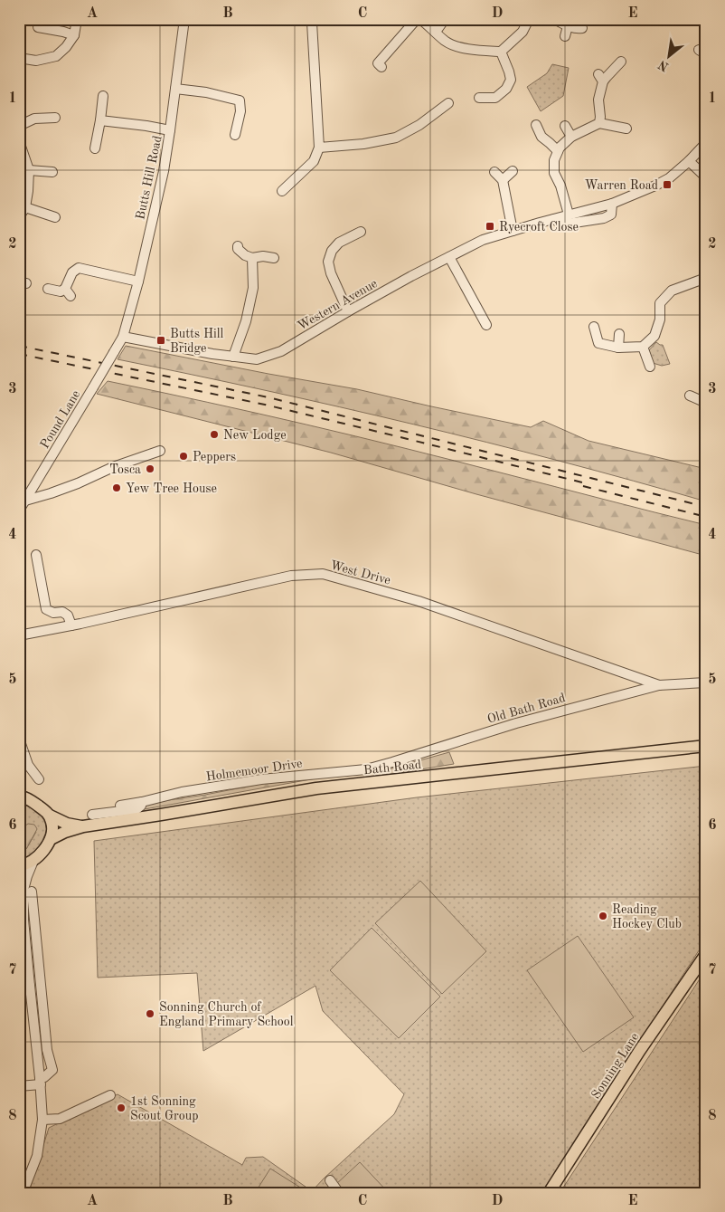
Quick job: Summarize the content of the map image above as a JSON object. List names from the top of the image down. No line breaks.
{"streets":{"main road":["Bath Road","Sonning Lane"],"street":["Butts Hill Road","Western Avenue","Pound Lane","West Drive","Old Bath Road","Holmemoor Drive"]},"crossings":[["Butts Hill Road","Western Avenue"],["Butts Hill Road","Pound Lane"],["Western Avenue","Pound Lane"],["West Drive","Old Bath Road"],["Old Bath Road","Holmemoor Drive"]],"places":{"transit":["Warren Road","Ryecroft Close","Butts Hill Bridge"],"other":["New Lodge","Peppers","Tosca","Yew Tree House","Reading Hockey Club","Sonning Church of England Primary School","1st Sonning Scout Group"]},"north":"bottom left","grid":{"columns":["A","B","C","D","E"],"rows":["1","2","3","4","5","6","7","8"]}}
